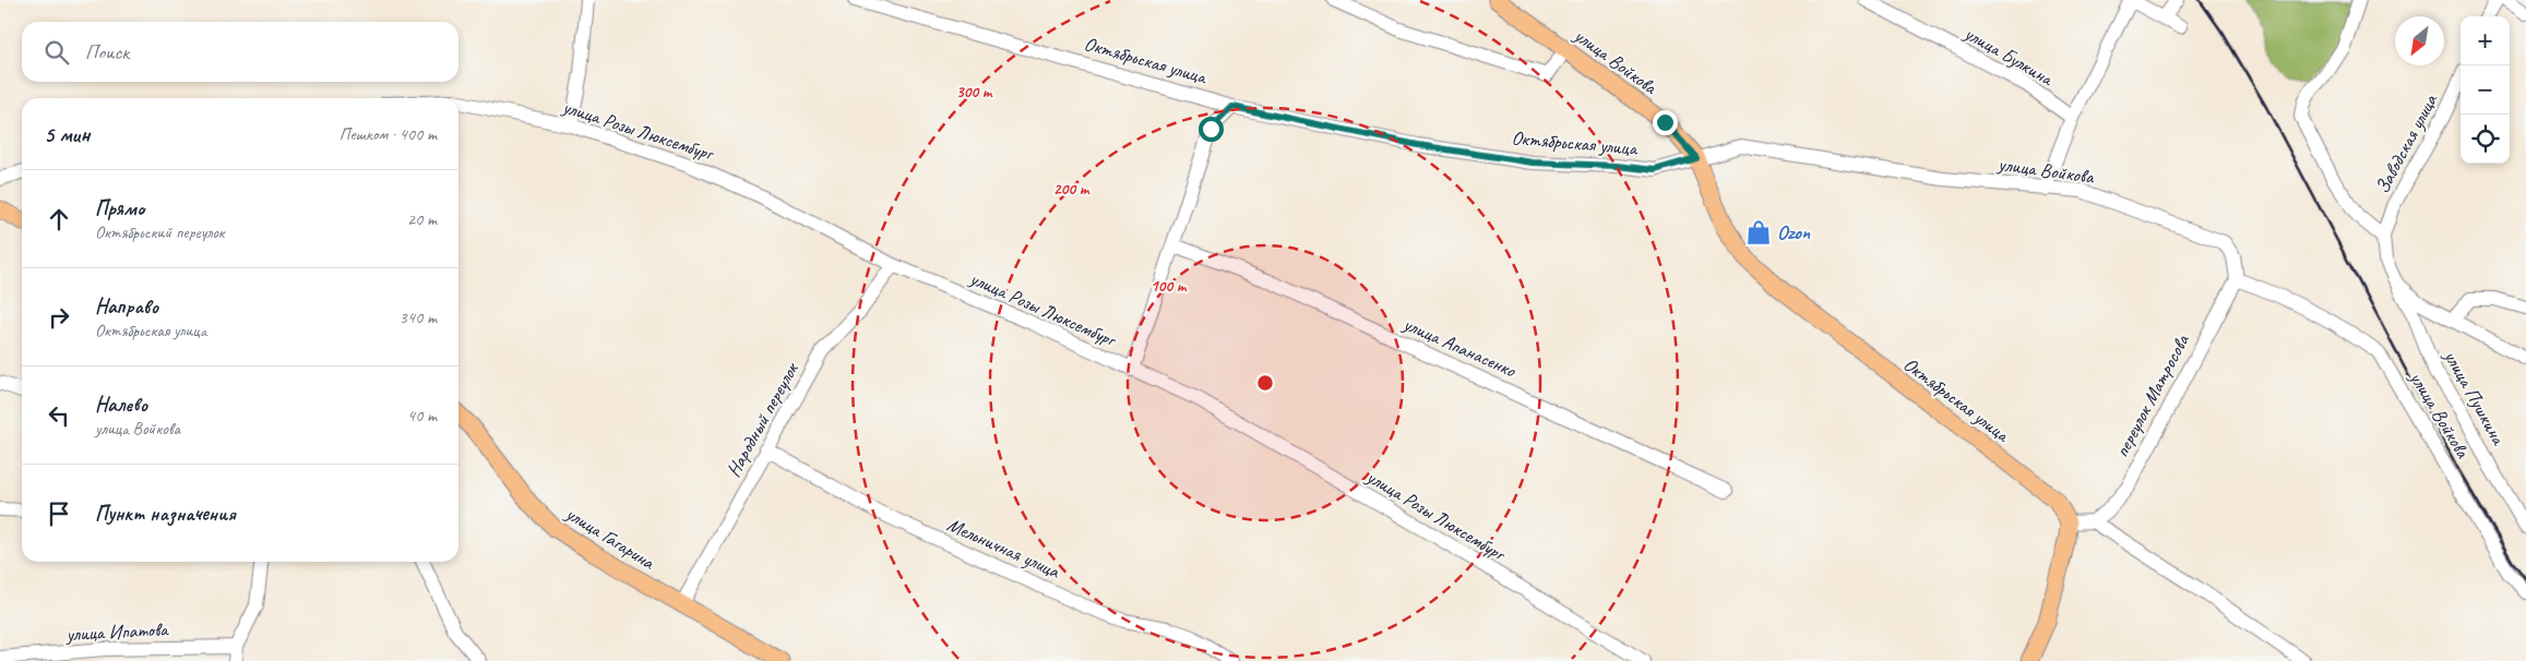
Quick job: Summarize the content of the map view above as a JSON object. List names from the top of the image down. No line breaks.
{"streets":{"main road":["Октябрьская улица","улица Войкова","улица Гагарина"],"street":["улица Булкина","улица Розы Люксембург","Заводская улица","улица Апанасенко","переулок Матросова","улица Пушкина","Народный переулок","Мельничная улица","улица Ипатова"]},"crossings":[["Октябрьская улица","улица Войкова"],["улица Войкова","переулок Матросова"],["улица Розы Люксембург","Народный переулок"],["Заводская улица","улица Пушкина"],["Народный переулок","улица Гагарина"],["Народный переулок","Мельничная улица"]],"places":{"shop":["Ozon"]},"north":"bottom left","page":{"map_buttons":["+","−"],"search":"Поиск","heading":["5 мин","Пешком · 400 m"],"list":[["Прямо","Октябрьский переулок","20 m"],["Направо","Октябрьская улица","340 m"],["Налево","улица Войкова","40 m"],"Пункт назначения"]},"rings":["300 m","200 m","100 m"]}
